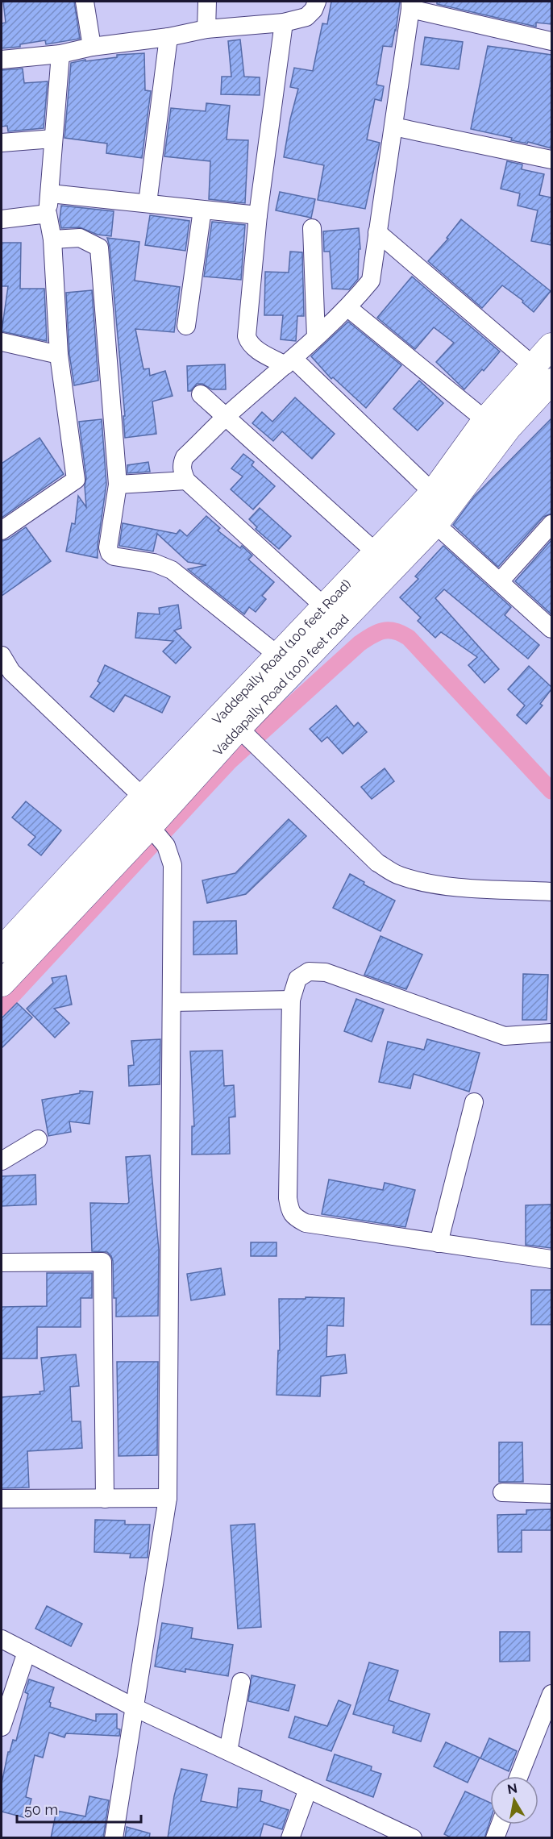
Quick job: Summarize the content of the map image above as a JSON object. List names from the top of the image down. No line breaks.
{"streets":{"main road":["Vaddepally Road (100 feet Road)","Vaddapally Road (100) feet road"]},"crossings":[["Vaddepally Road (100 feet Road)","Vaddapally Road (100) feet road"]],"scale_bar":"50 m","north":"top"}
